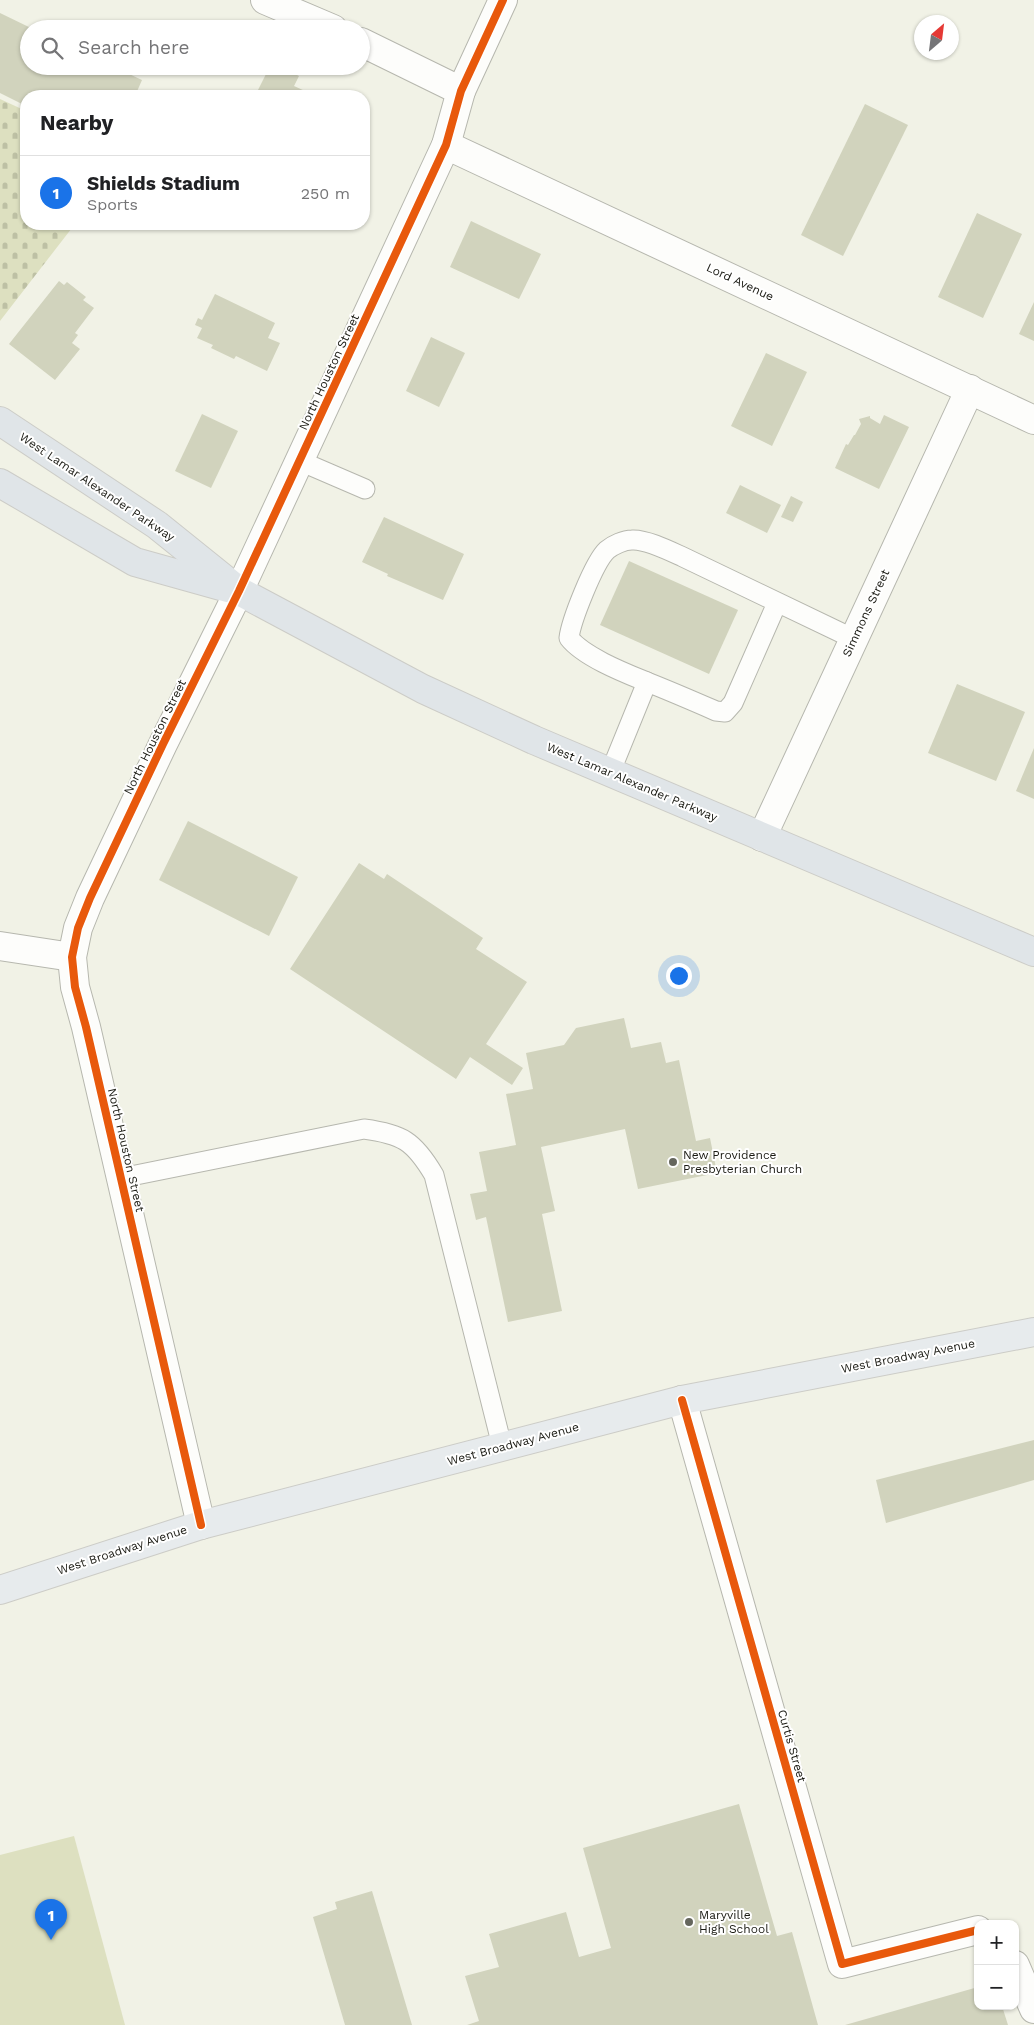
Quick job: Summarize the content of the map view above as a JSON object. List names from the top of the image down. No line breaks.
{"streets":{"highway":["West Lamar Alexander Parkway"],"main road":["West Broadway Avenue"],"street":["Lord Avenue","North Houston Street","Simmons Street","Curtis Street"]},"crossings":[["Lord Avenue","North Houston Street"],["Lord Avenue","Simmons Street"],["North Houston Street","West Lamar Alexander Parkway"],["North Houston Street","West Broadway Avenue"],["West Lamar Alexander Parkway","Simmons Street"],["West Broadway Avenue","Curtis Street"]],"places":["New Providence Presbyterian Church","Maryville High School"],"north":"top right","page":{"search":"Search here","heading":"Nearby","list":[{"mark":"1","name":"Shields Stadium","note":"Sports","value":"250 m"}],"pins":"1","map_buttons":["+","−"]}}
